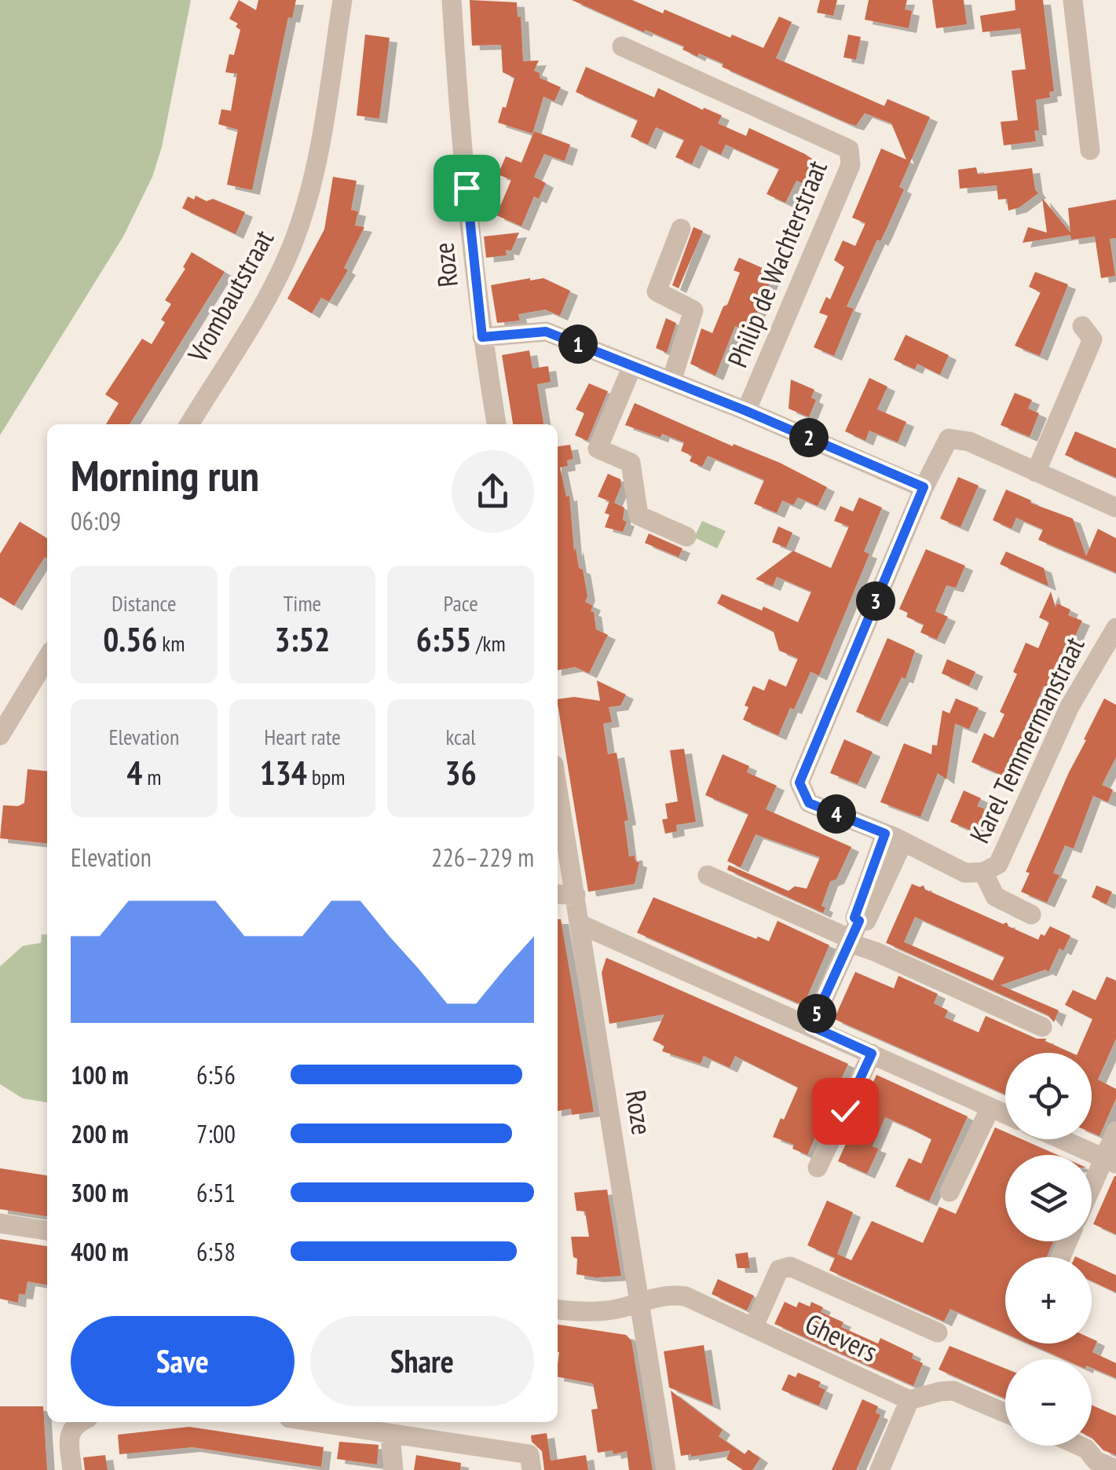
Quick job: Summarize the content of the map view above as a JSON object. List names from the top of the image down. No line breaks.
{"streets":{"street":["Philip de Wachterstraat","Roze","Vrombautstraat","Karel Temmermanstraat","Ghevers"]},"crossings":[["Roze","Ghevers"]],"page":{"pins":["1","2","3","4","5"],"heading":["Morning run","06:09"],"stats":[["Distance","0.56 km"],["Time","3:52"],["Pace","6:55 /km"],["Elevation","4 m"],["Heart rate","134 bpm"],["kcal","36"]],"chart":["Elevation","226–229 m"],"list":[{"name":"100 m","note":"6:56"},{"name":"200 m","note":"7:00"},{"name":"300 m","note":"6:51"},{"name":"400 m","note":"6:58"}],"map_buttons":["+","−"],"buttons":["Save","Share"]}}
